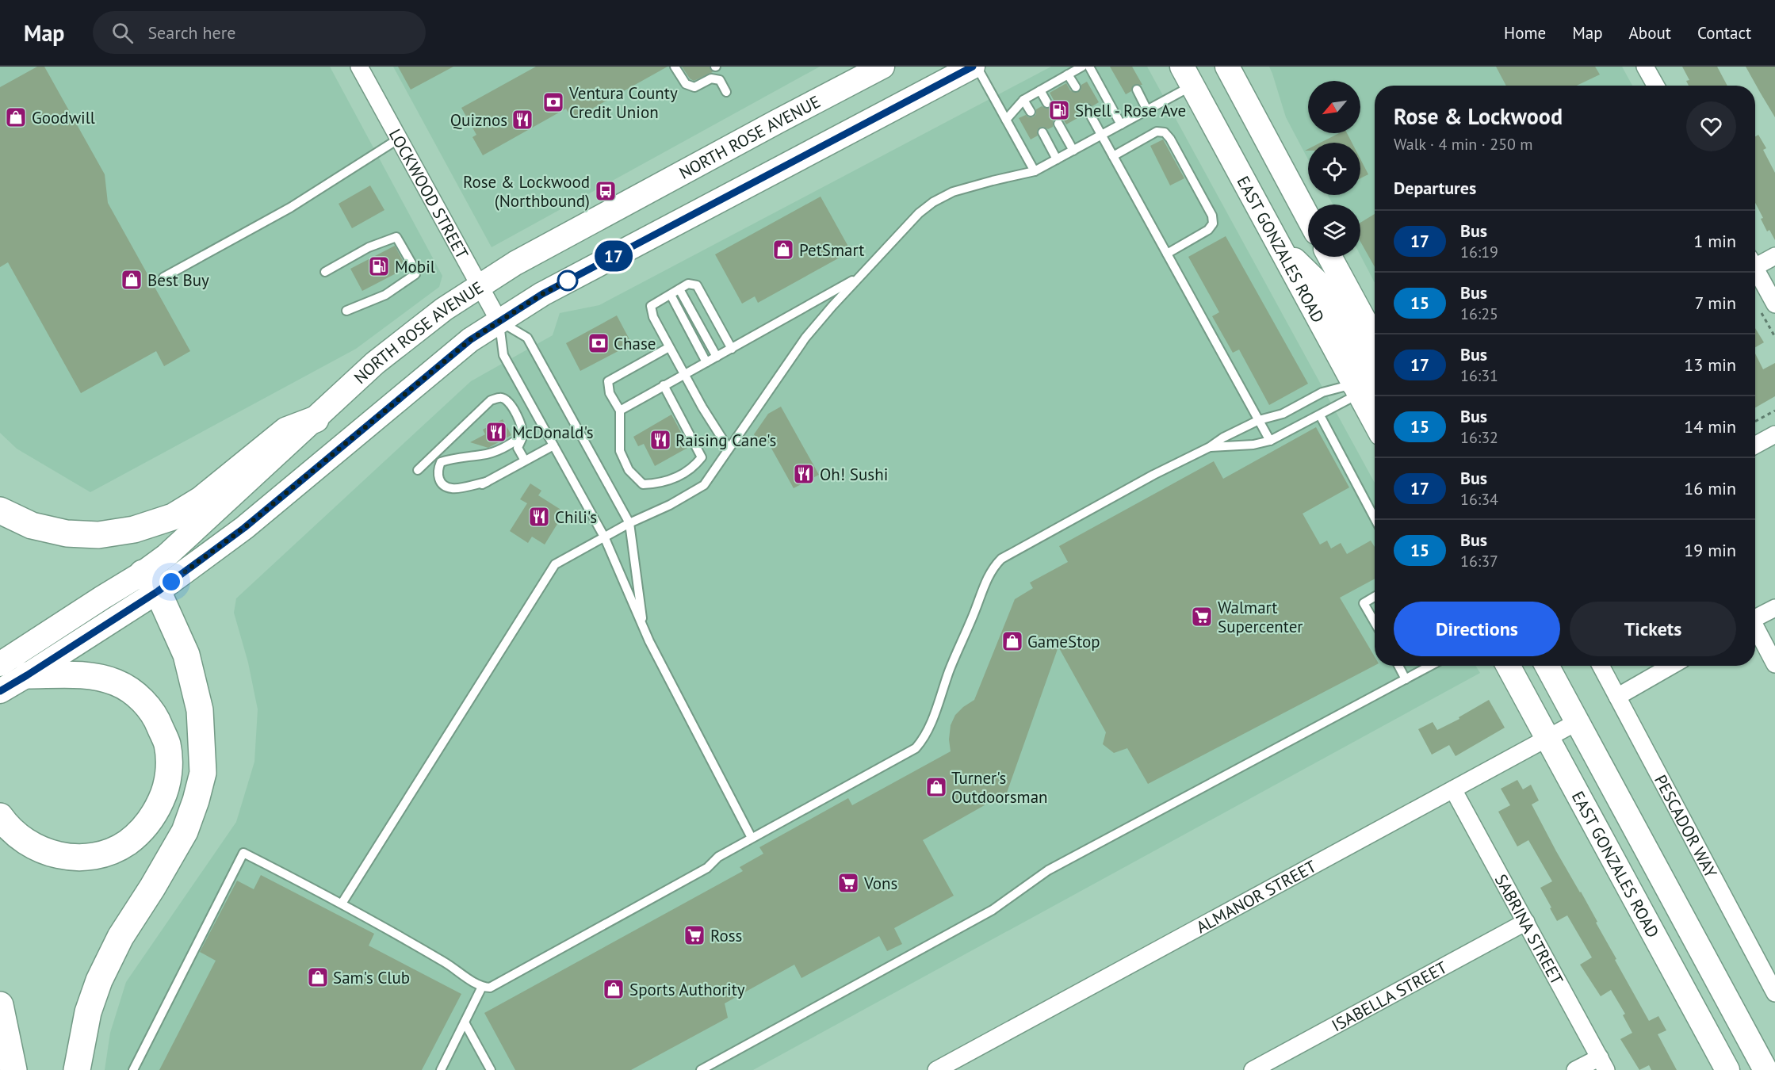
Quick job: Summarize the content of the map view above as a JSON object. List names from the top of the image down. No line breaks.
{"streets":{"main road":["NORTH ROSE AVENUE","EAST GONZALES ROAD"],"street":["LOCKWOOD STREET","PESCADOR WAY","ALMANOR STREET","SABRINA STREET","ISABELLA STREET"]},"crossings":[["NORTH ROSE AVENUE","LOCKWOOD STREET"],["EAST GONZALES ROAD","ALMANOR STREET"],["ALMANOR STREET","SABRINA STREET"],["SABRINA STREET","ISABELLA STREET"]],"places":{"bank":["Ventura County Credit Union","Chase"],"fuel station":["Shell - Rose Ave","Mobil"],"shop":["Goodwill","PetSmart","Best Buy","GameStop","Turner's Outdoorsman","Sam's Club","Sports Authority"],"restaurant":["Quiznos","McDonald's","Raising Cane's","Oh! Sushi","Chili's"],"bus stop":["Rose & Lockwood (Northbound)"],"supermarket":["Walmart Supercenter","Vons","Ross"]},"lines":["bus line 17"],"north":"bottom left","page":{"header":"Map","search":"Search here","nav":["Home","Map","About","Contact"],"on_map":"17","heading":[["Rose & Lockwood","Walk · 4 min · 250 m"],"Departures"],"list":[{"mark":"17","name":"Bus","note":"16:19","value":"1 min"},{"mark":"15","name":"Bus","note":"16:25","value":"7 min"},{"mark":"17","name":"Bus","note":"16:31","value":"13 min"},{"mark":"15","name":"Bus","note":"16:32","value":"14 min"},{"mark":"17","name":"Bus","note":"16:34","value":"16 min"},{"mark":"15","name":"Bus","note":"16:37","value":"19 min"}],"buttons":["Directions","Tickets"]}}
